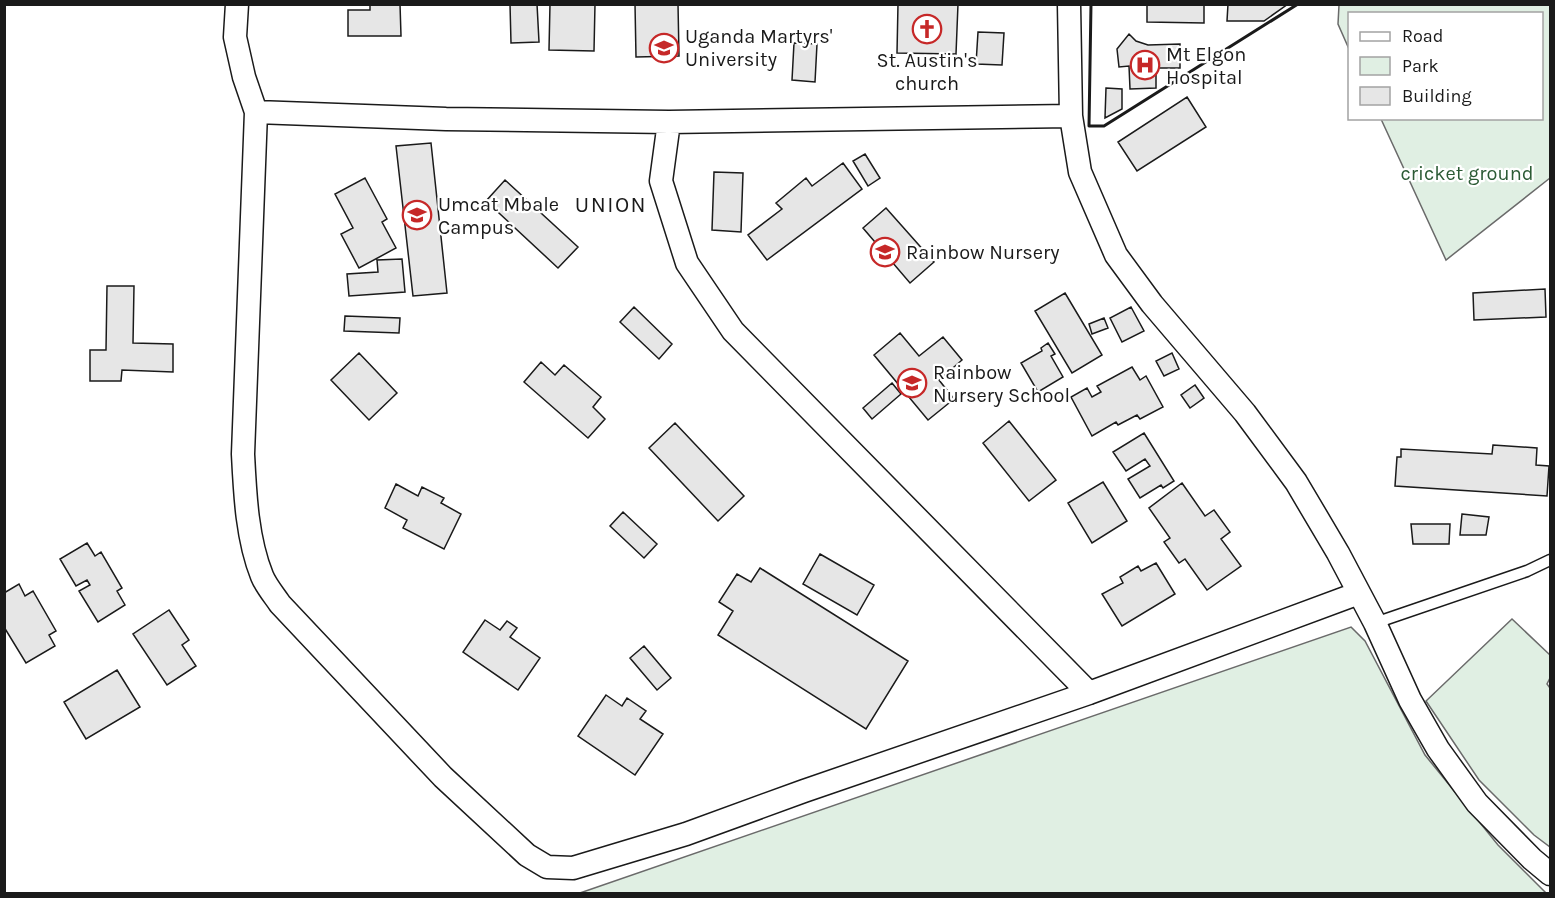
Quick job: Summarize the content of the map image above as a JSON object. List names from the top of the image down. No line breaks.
{"districts":["UNION"],"parks":["cricket ground"],"places":{"church":["St. Austin's church"],"school or university":["Uganda Martyrs' University","Umcat Mbale Campus","Rainbow Nursery","Rainbow Nursery School"],"hospital":["Mt Elgon Hospital"]},"legend":["Road","Park","Building"]}
